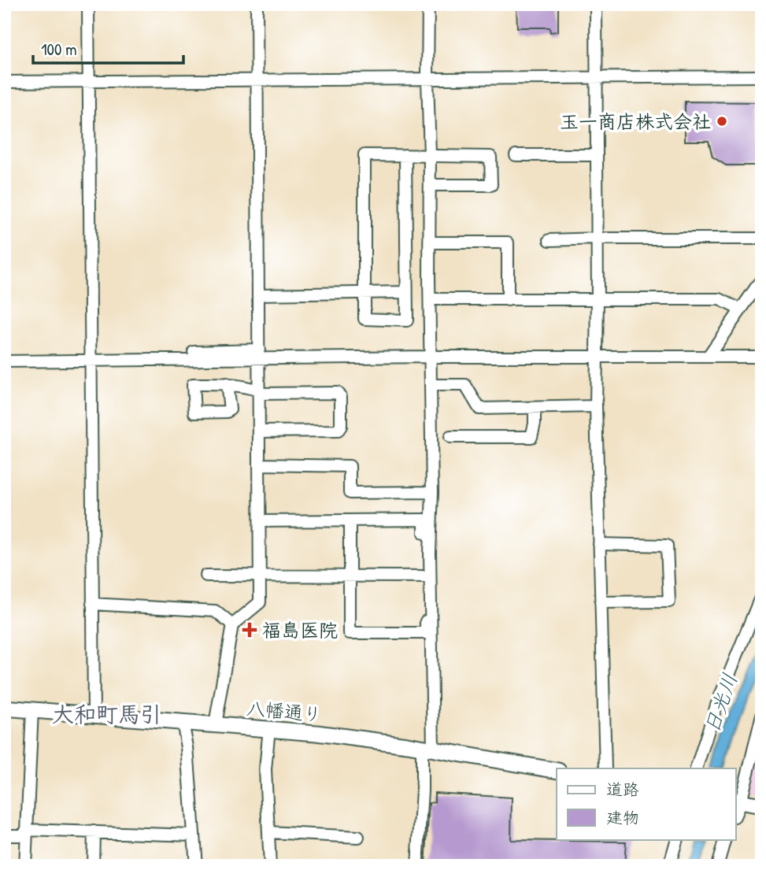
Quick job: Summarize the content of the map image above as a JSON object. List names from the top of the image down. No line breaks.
{"streets":{"street":["八幡通り"]},"districts":["大和町馬引"],"water":["日光川"],"places":{"other":["玉一商店株式会社"],"health":["福島医院"]},"legend":["道路","建物"],"scale_bar":"100 m"}
